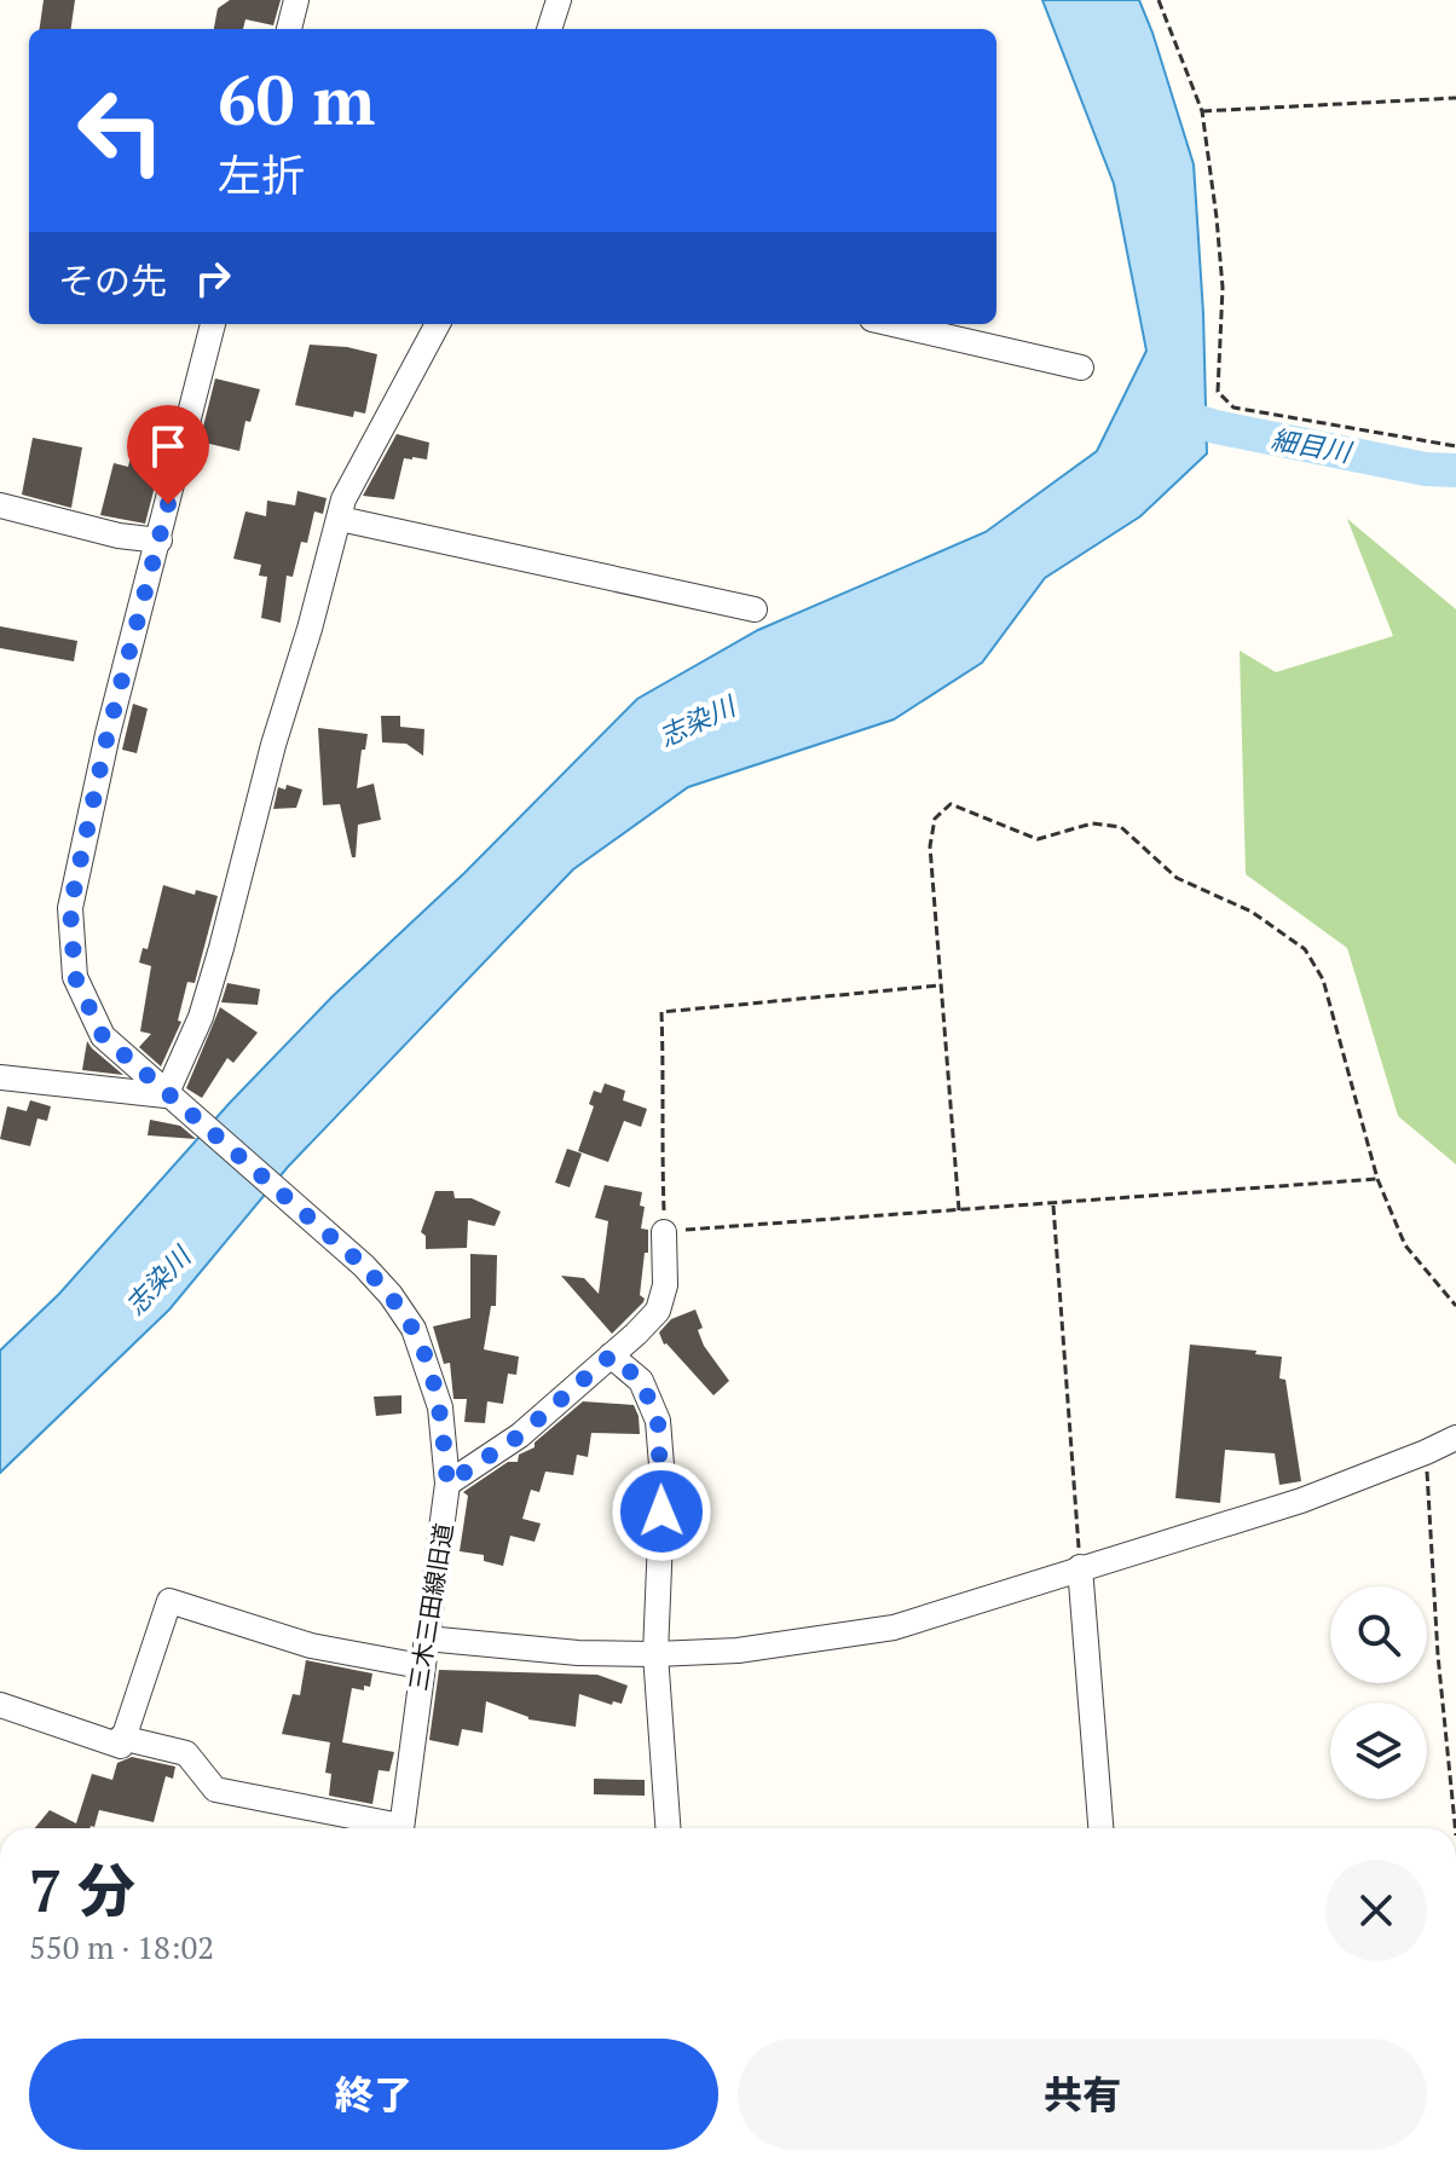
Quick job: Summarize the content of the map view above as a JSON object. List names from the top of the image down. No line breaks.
{"streets":{"street":["三木三田線旧道"]},"water":["細目川","志染川"],"page":{"turn":["60 m","左折"],"then":"その先","heading":["7 分","550 m · 18:02"],"buttons":["終了","共有"]}}
